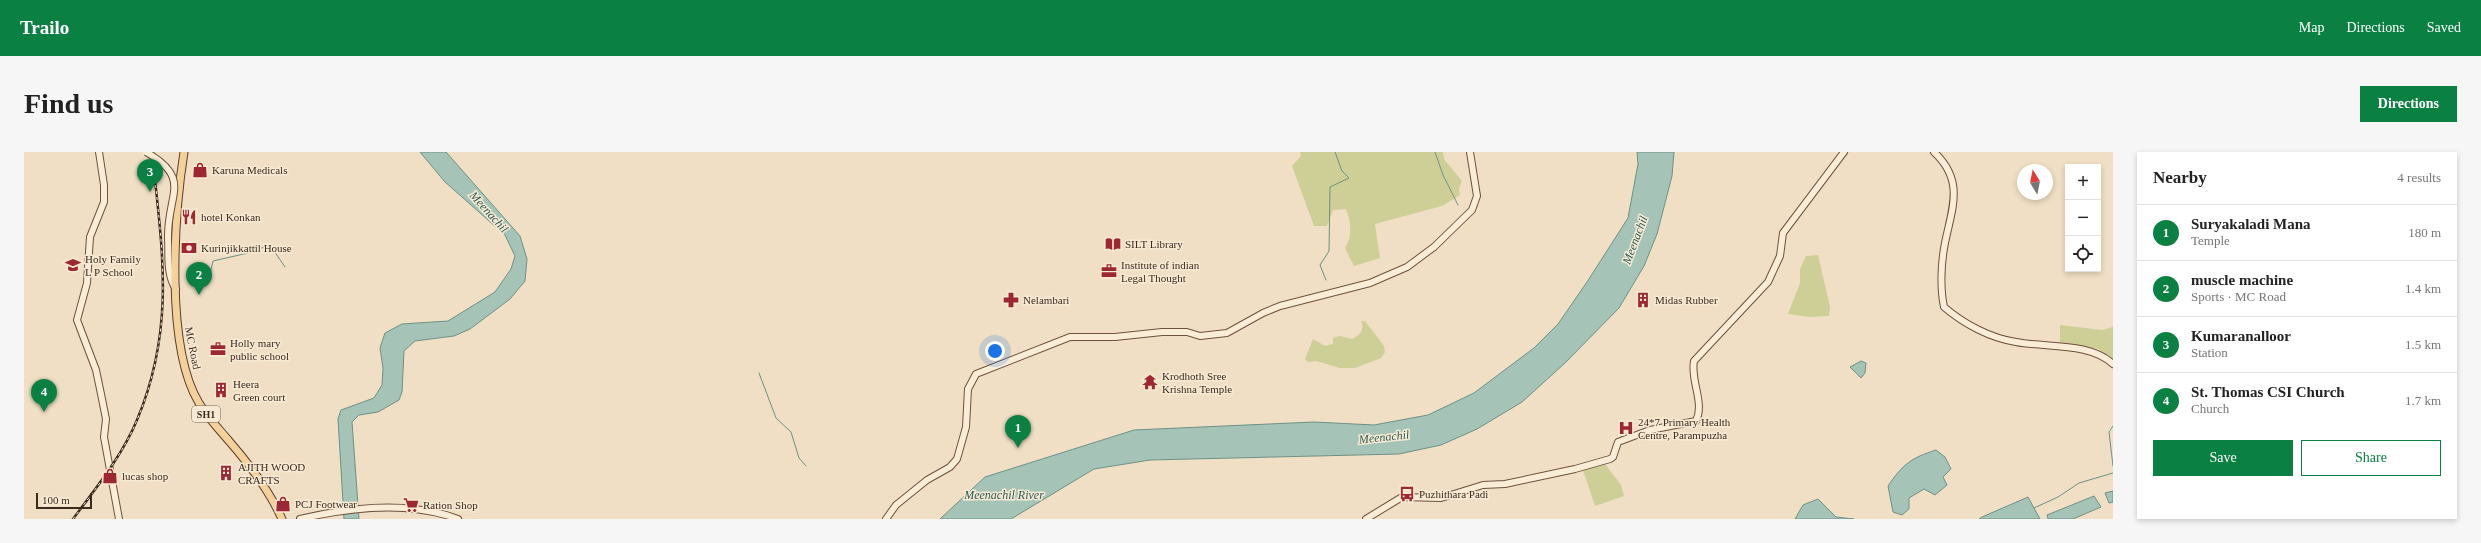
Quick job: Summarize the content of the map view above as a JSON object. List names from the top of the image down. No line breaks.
{"streets":{"main road":["MC Road","SH1"]},"water":["Meenachil","Meenachil River"],"places":{"shop":["Karuna Medicals","lucas shop","PCJ Footwear"],"restaurant":["hotel Konkan"],"library":["SILT Library"],"bank":["Kurinjikkattil House"],"school or university":["Holy Family L P School"],"office":["Institute of indian Legal Thought","Holly mary public school"],"pharmacy":["Nelambari"],"building":["Midas Rubber","Heera Green court","AJITH WOOD CRAFTS"],"temple":["Krodhoth Sree Krishna Temple"],"hospital":["24*7 Primary Health Centre, Parampuzha"],"bus stop":["Puzhithara Padi"],"supermarket":["Ration Shop"]},"scale_bar":"100 m","north":"top","page":{"header":"Trailo","nav":["Map","Directions","Saved"],"buttons":["Directions",["Save","Share"]],"title":"Find us","heading":["Nearby","4 results"],"pins":["3","2","4","1"],"map_buttons":["+","−"],"list":[{"mark":"1","name":"Suryakaladi Mana","note":"Temple","value":"180 m"},{"mark":"2","name":"muscle machine","note":"Sports · MC Road","value":"1.4 km"},{"mark":"3","name":"Kumaranalloor","note":"Station","value":"1.5 km"},{"mark":"4","name":"St. Thomas CSI Church","note":"Church","value":"1.7 km"}],"scale":"100 m"}}
